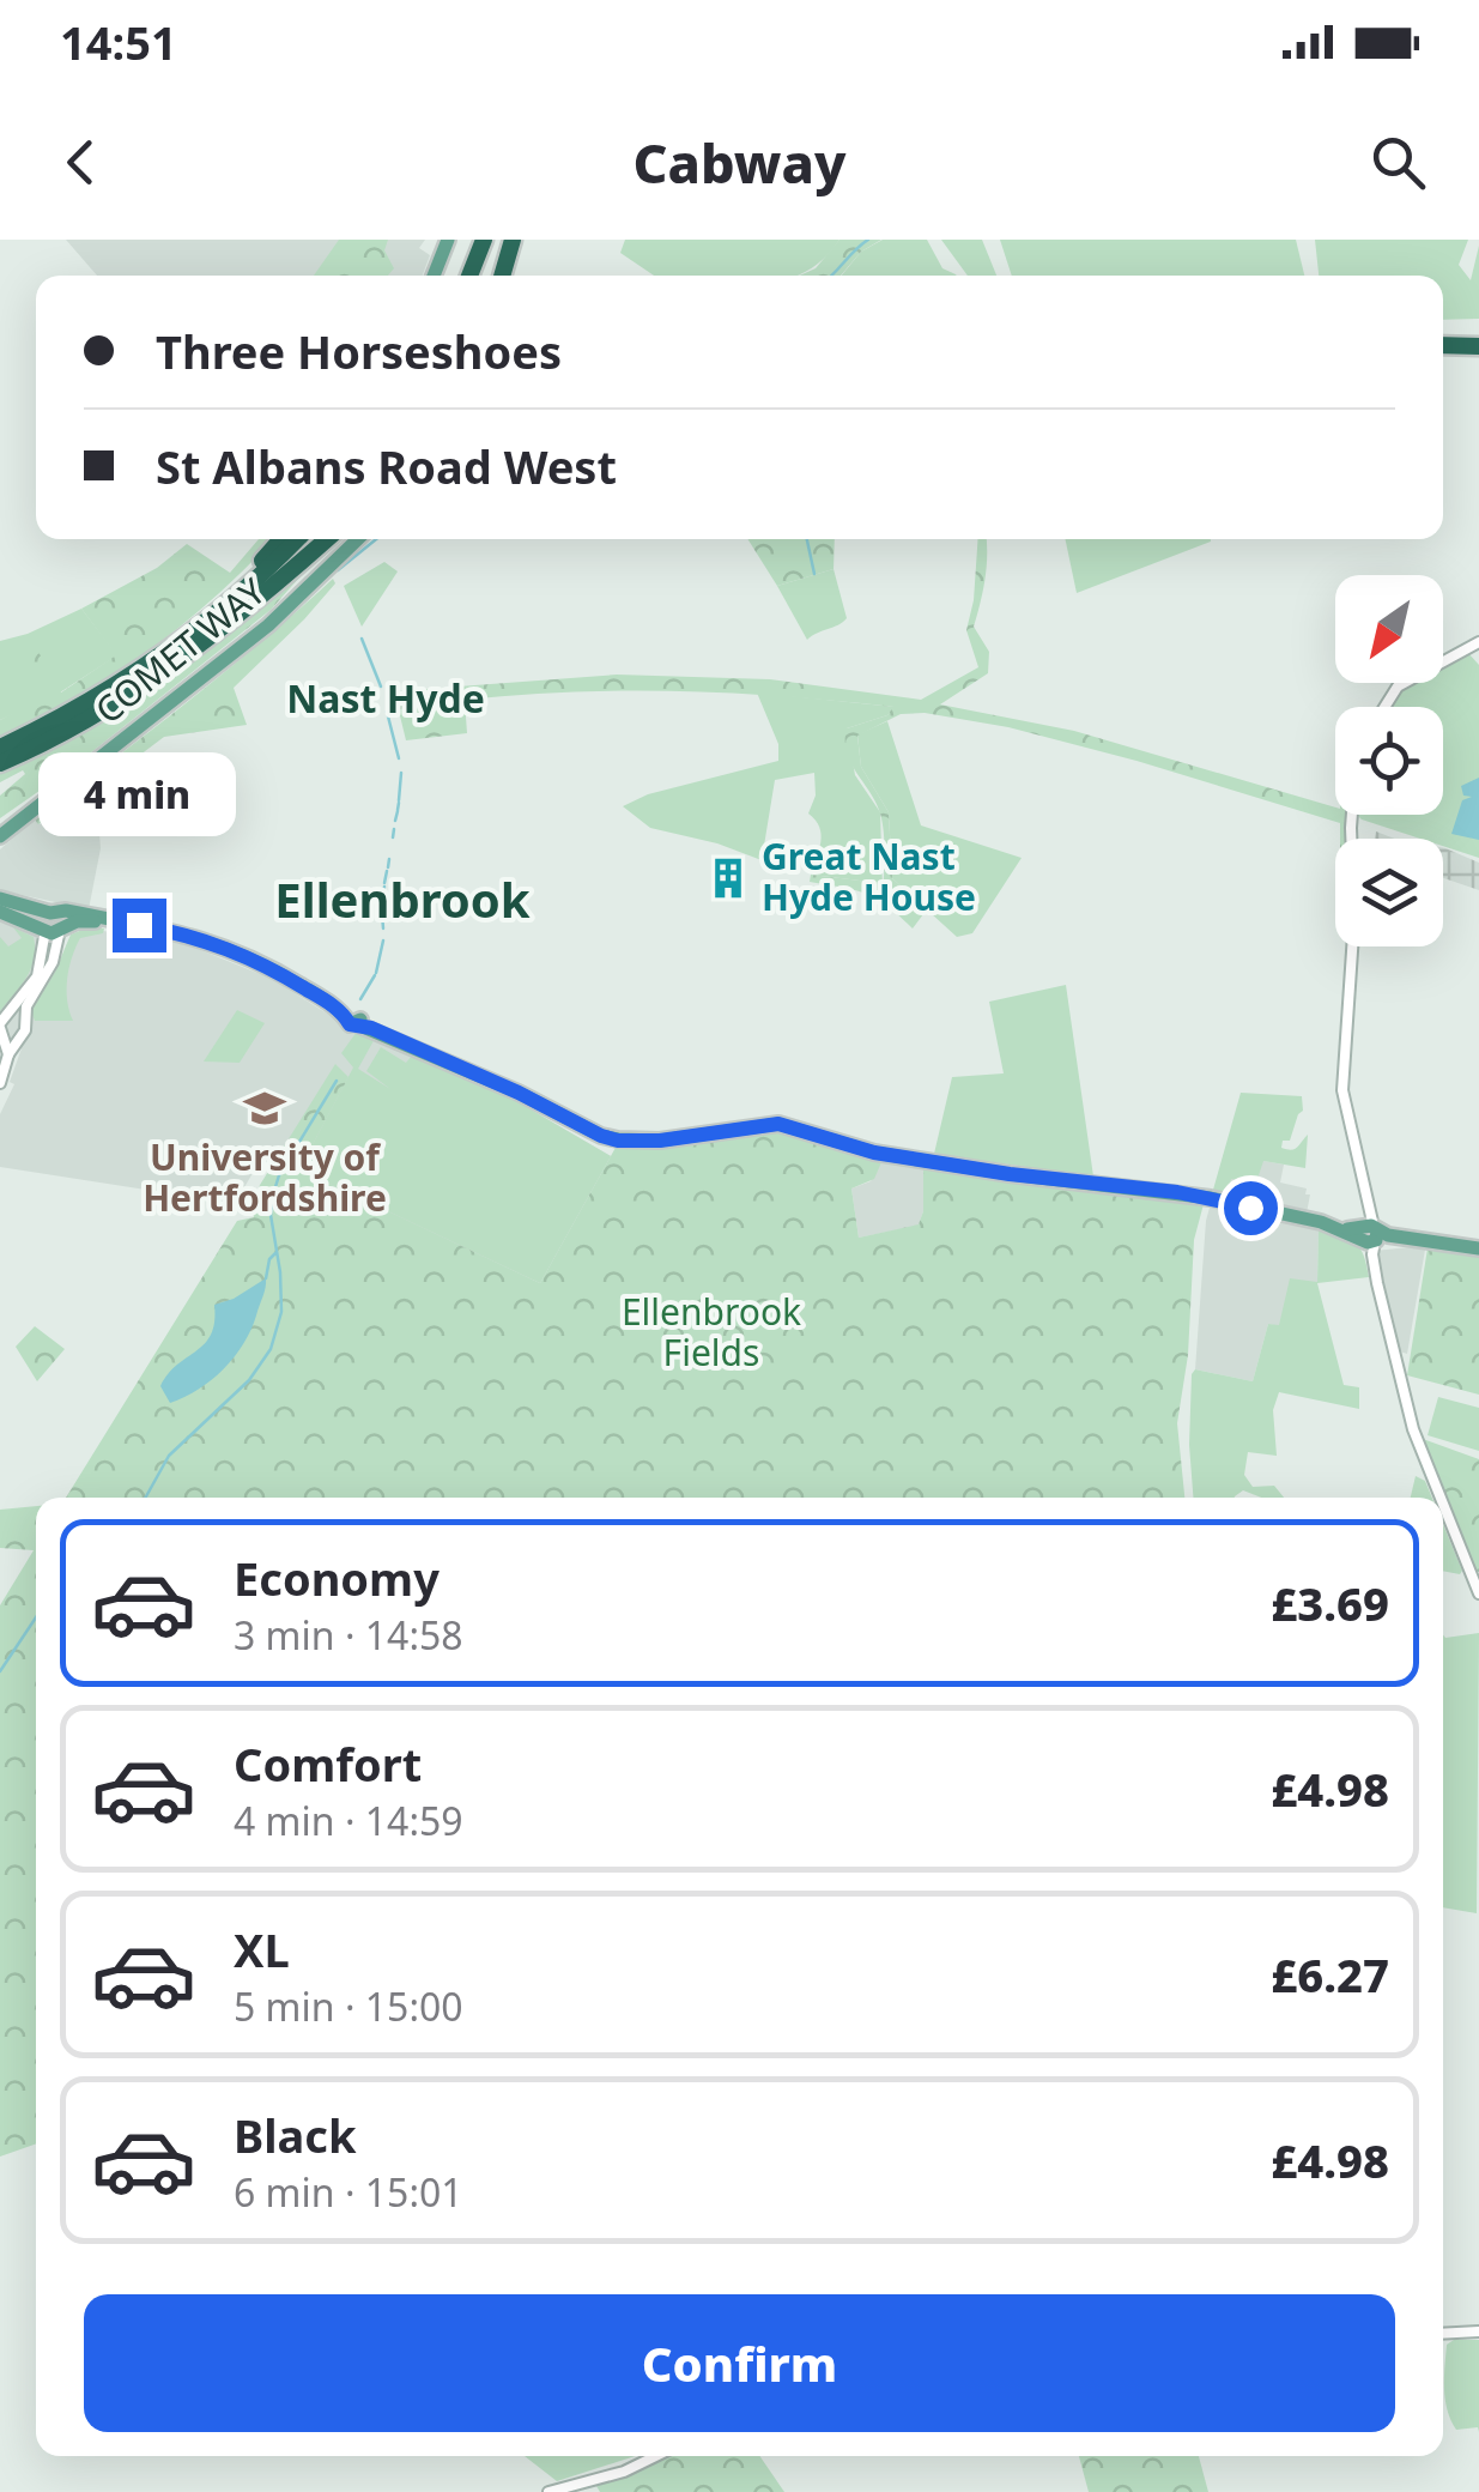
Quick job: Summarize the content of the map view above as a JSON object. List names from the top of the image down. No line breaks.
{"streets":{"main road":["COMET WAY"]},"districts":["Nast Hyde","Ellenbrook"],"parks":["Ellenbrook Fields"],"places":{"building":["Great Nast Hyde House"],"school or university":["University of Hertfordshire"]},"north":"bottom left","page":{"status":"14:51","header":"Cabway","banner":["Three Horseshoes","St Albans Road West"],"bubble":"4 min","list":[{"name":"Economy","note":"3 min · 14:58","value":"£3.69"},{"name":"Comfort","note":"4 min · 14:59","value":"£4.98"},{"name":"XL","note":"5 min · 15:00","value":"£6.27"},{"name":"Black","note":"6 min · 15:01","value":"£4.98"}],"buttons":"Confirm"}}
